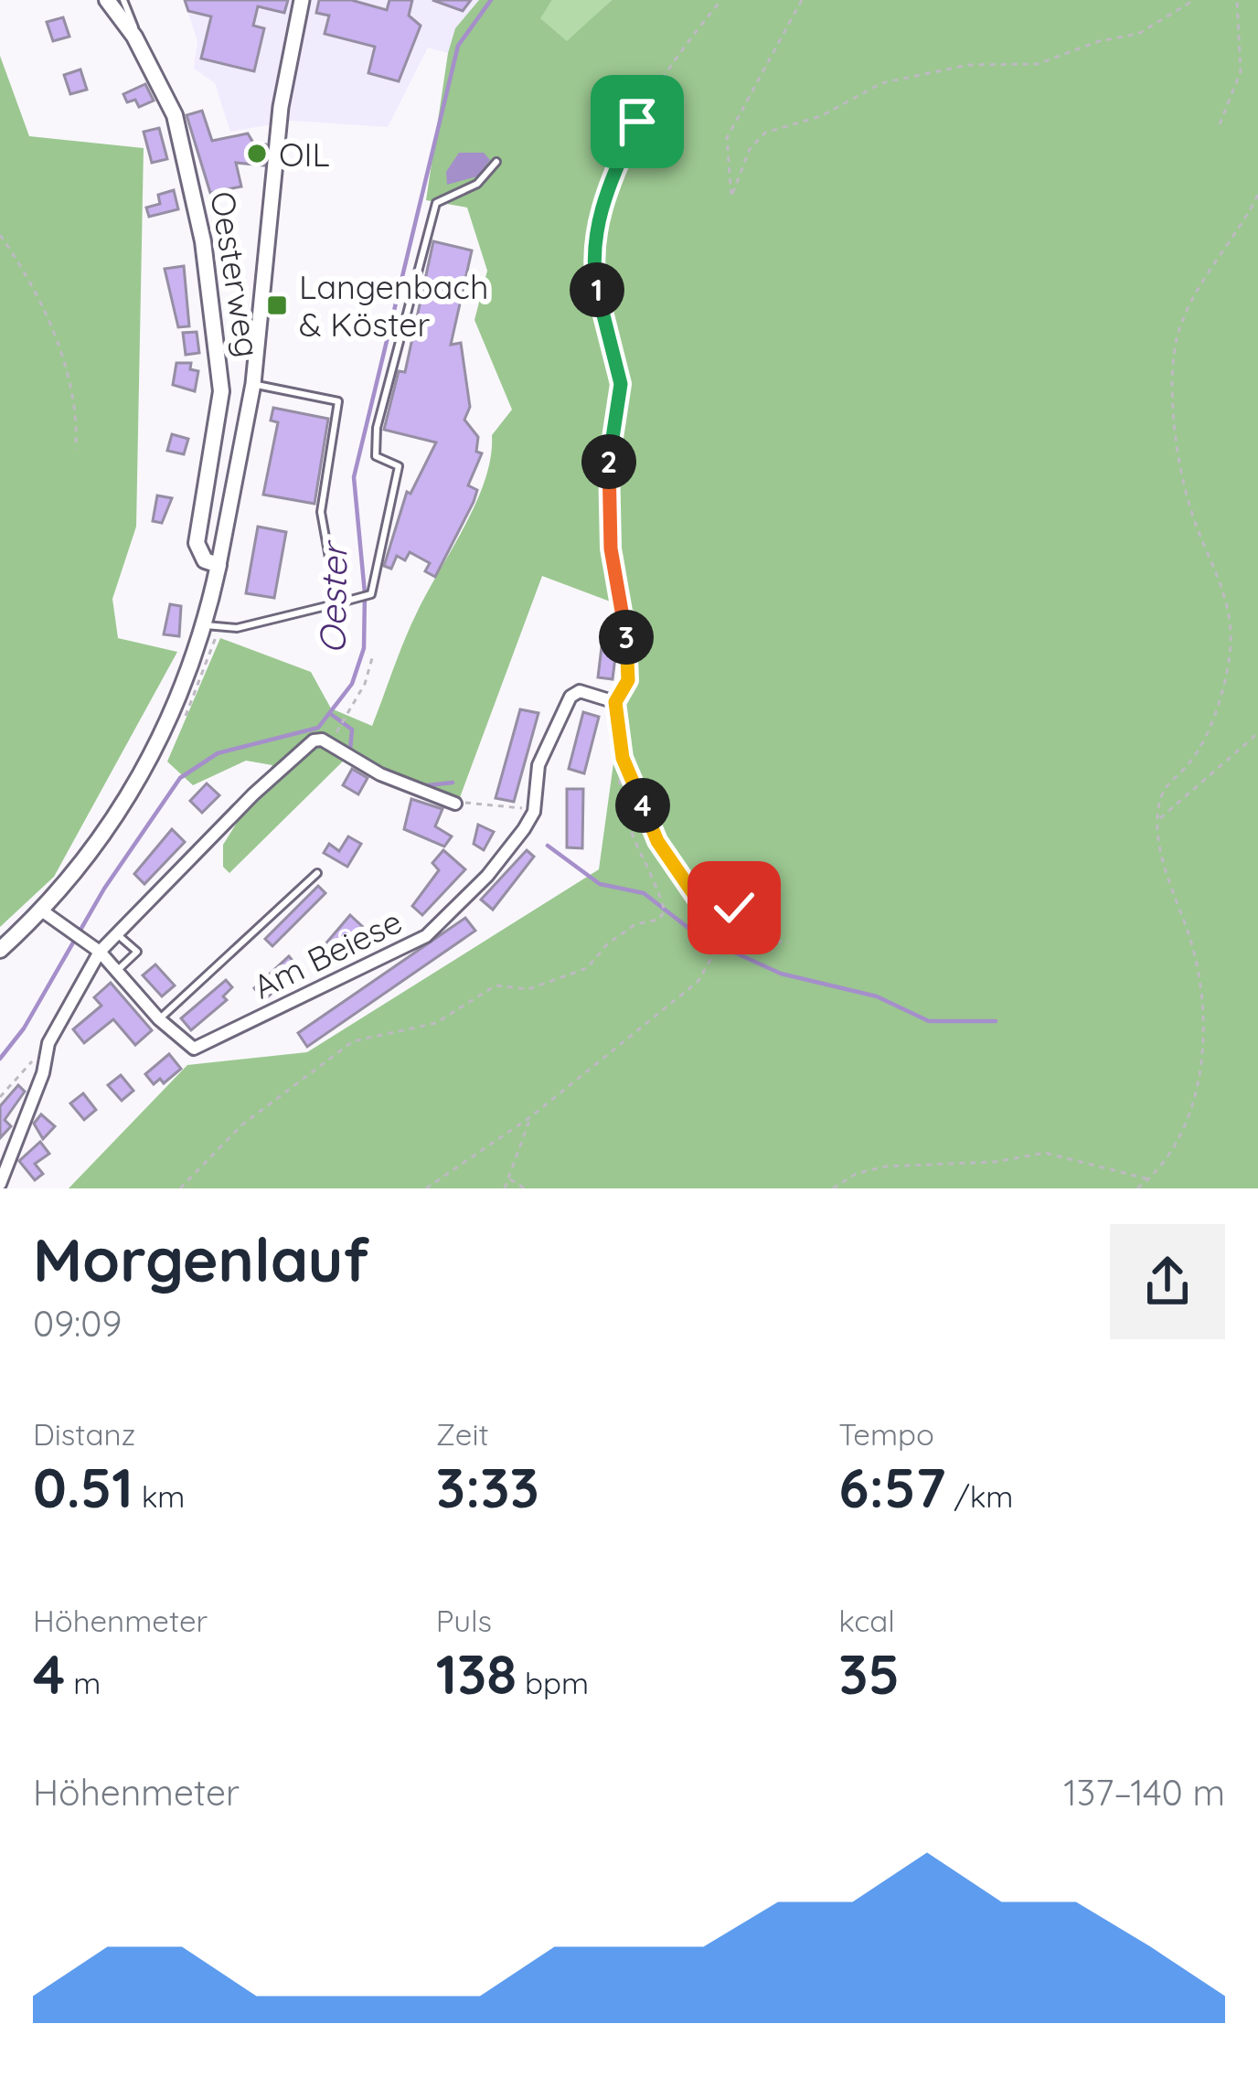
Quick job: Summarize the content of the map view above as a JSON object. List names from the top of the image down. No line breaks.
{"streets":{"main road":["Oesterweg"],"street":["Am Beiese"]},"water":["Oester"],"places":{"other":["OIL"],"transit":["Langenbach & Köster"]},"page":{"pins":["1","2","3","4"],"heading":["Morgenlauf","09:09"],"stats":[["Distanz","0.51 km"],["Zeit","3:33"],["Tempo","6:57 /km"],["Höhenmeter","4 m"],["Puls","138 bpm"],["kcal","35"]],"chart":["Höhenmeter","137–140 m"]}}
